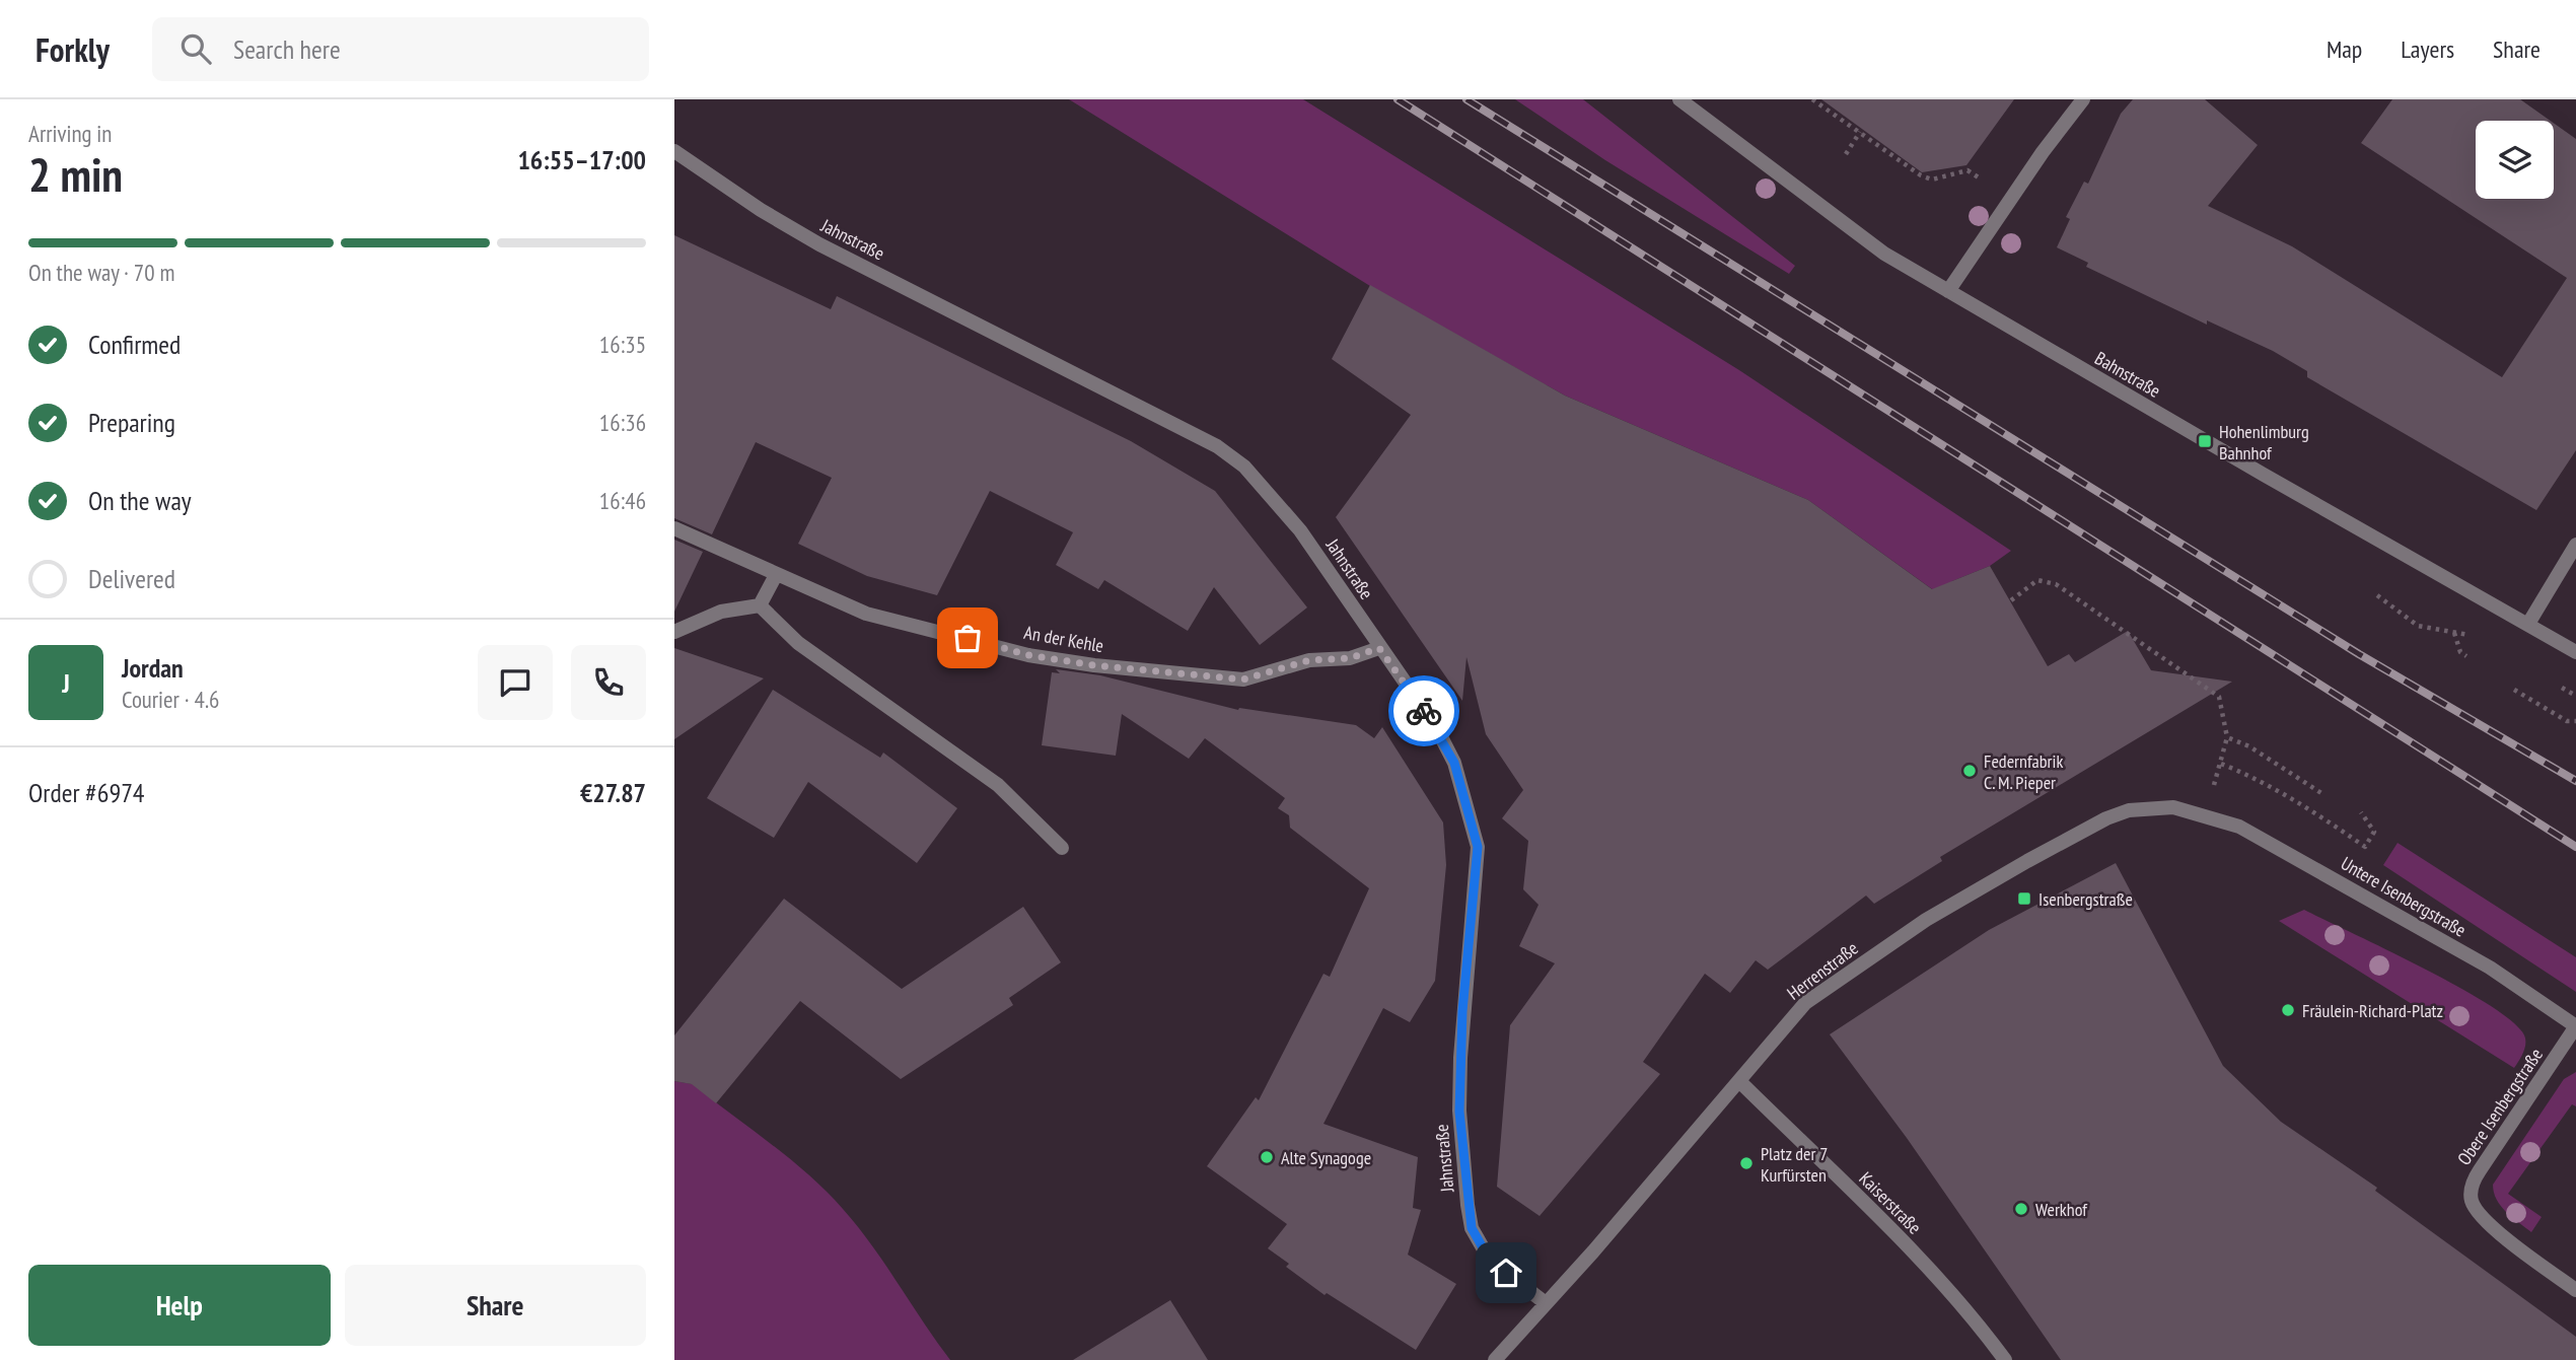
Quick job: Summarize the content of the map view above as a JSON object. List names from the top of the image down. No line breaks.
{"streets":{"street":["Jahnstraße","Bahnstraße","An der Kehle","Untere Isenbergstraße","Herrenstraße","Obere Isenbergstraße","Kaiserstraße"]},"crossings":[["Jahnstraße","An der Kehle"],["Jahnstraße","Herrenstraße"],["Untere Isenbergstraße","Herrenstraße"],["Untere Isenbergstraße","Obere Isenbergstraße"],["Herrenstraße","Kaiserstraße"]],"places":{"transit":["Hohenlimburg Bahnhof","Isenbergstraße"],"other":["Federnfabrik C. M. Pieper","Fräulein-Richard-Platz","Alte Synagoge","Platz der 7 Kurfürsten","Werkhof"]},"page":{"header":"Forkly","search":"Search here","nav":["Map","Layers","Share"],"heading":["2 min","Arriving in","16:55–17:00"],"panel":["Jordan","Courier · 4.6","Order #6974","€27.87"],"bar":"On the way · 70 m","list":[["Confirmed","16:35"],["Preparing","16:36"],["On the way","16:46"],"Delivered"],"round":"J","buttons":["Help","Share"]}}
